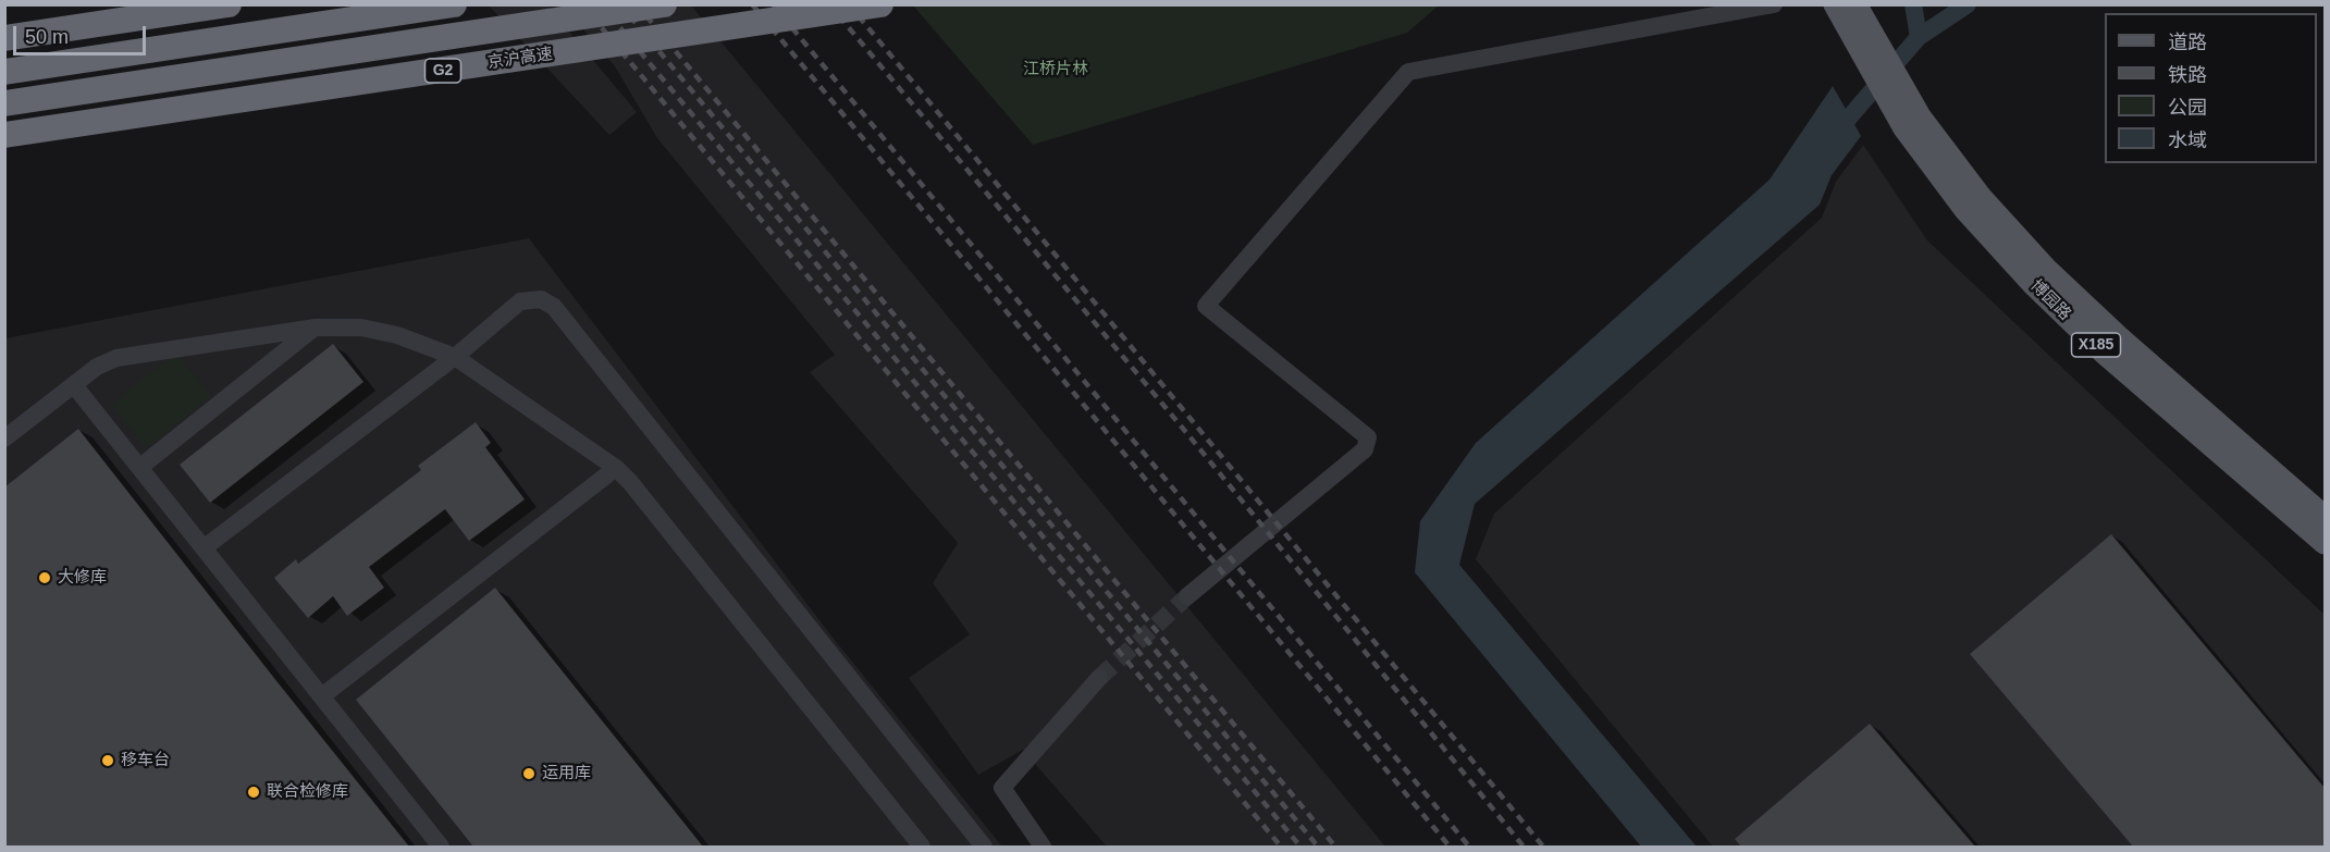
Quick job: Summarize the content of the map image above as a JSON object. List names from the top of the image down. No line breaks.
{"streets":{"highway":["京沪高速","G2"],"main road":["博园路","X185"]},"parks":["江桥片林"],"places":["大修库","移车台","运用库","联合检修库"],"legend":["道路","铁路","公园","水域"],"scale_bar":"50 m"}
